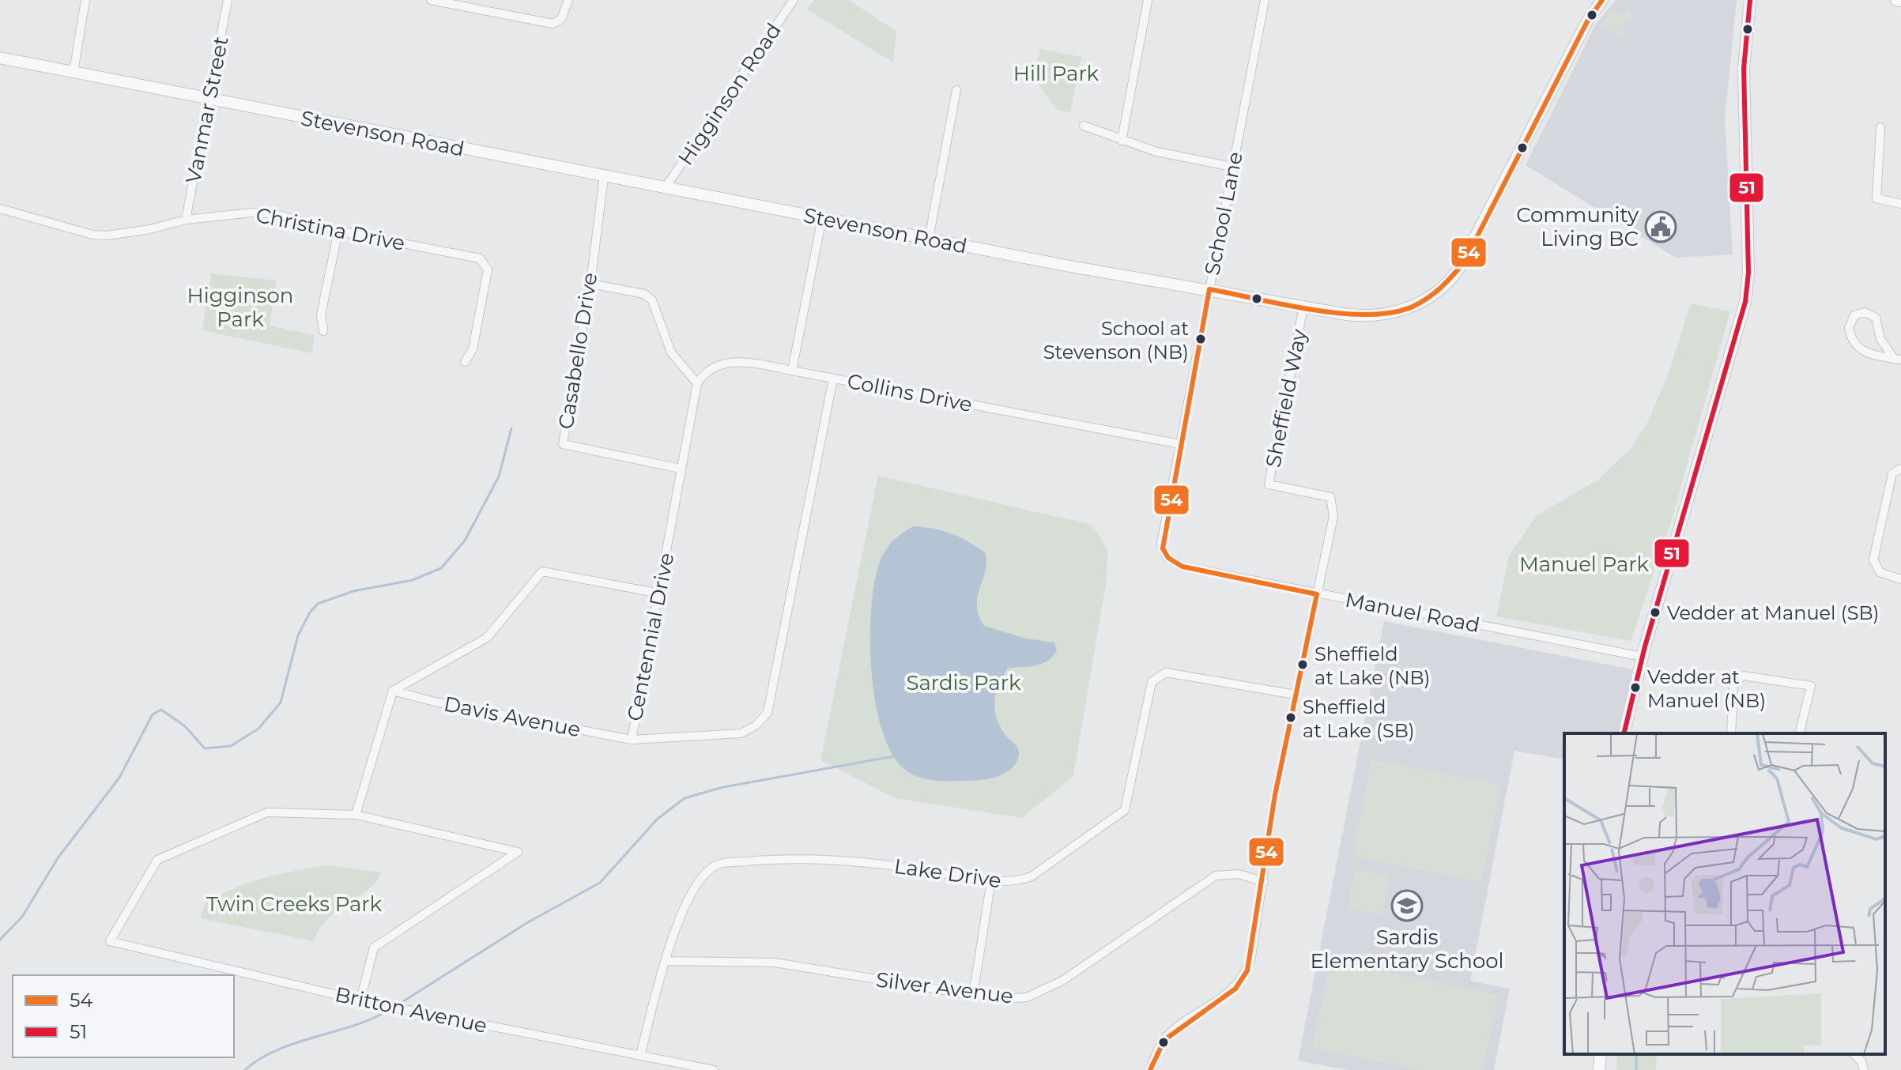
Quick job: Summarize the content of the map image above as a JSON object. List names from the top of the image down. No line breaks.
{"streets":{"street":["Higginson Road","Vanmar Street","Stevenson Road","School Lane","Christina Drive","Casabello Drive","Collins Drive","Sheffield Way","Manuel Road","Centennial Drive","Davis Avenue","Lake Drive","Silver Avenue","Britton Avenue"]},"crossings":[["Higginson Road","Stevenson Road"],["Vanmar Street","Stevenson Road"],["Vanmar Street","Christina Drive"],["Stevenson Road","School Lane"],["Stevenson Road","Casabello Drive"],["Stevenson Road","Sheffield Way"],["School Lane","Collins Drive"],["School Lane","Manuel Road"],["Casabello Drive","Centennial Drive"],["Collins Drive","Centennial Drive"],["Sheffield Way","Manuel Road"],["Sheffield Way","Lake Drive"],["Sheffield Way","Silver Avenue"],["Centennial Drive","Davis Avenue"],["Lake Drive","Silver Avenue"],["Lake Drive","Britton Avenue"]],"parks":["Hill Park","Higginson Park","Manuel Park","Sardis Park","Twin Creeks Park"],"places":{"public building":["Community Living BC"],"other":["School at Stevenson (NB)","Vedder at Manuel (SB)","Sheffield at Lake (NB)","Vedder at Manuel (NB)","Sheffield at Lake (SB)"],"school or university":["Sardis Elementary School"]},"lines":["transit line 54","transit line 51"],"legend":["54","51"]}
